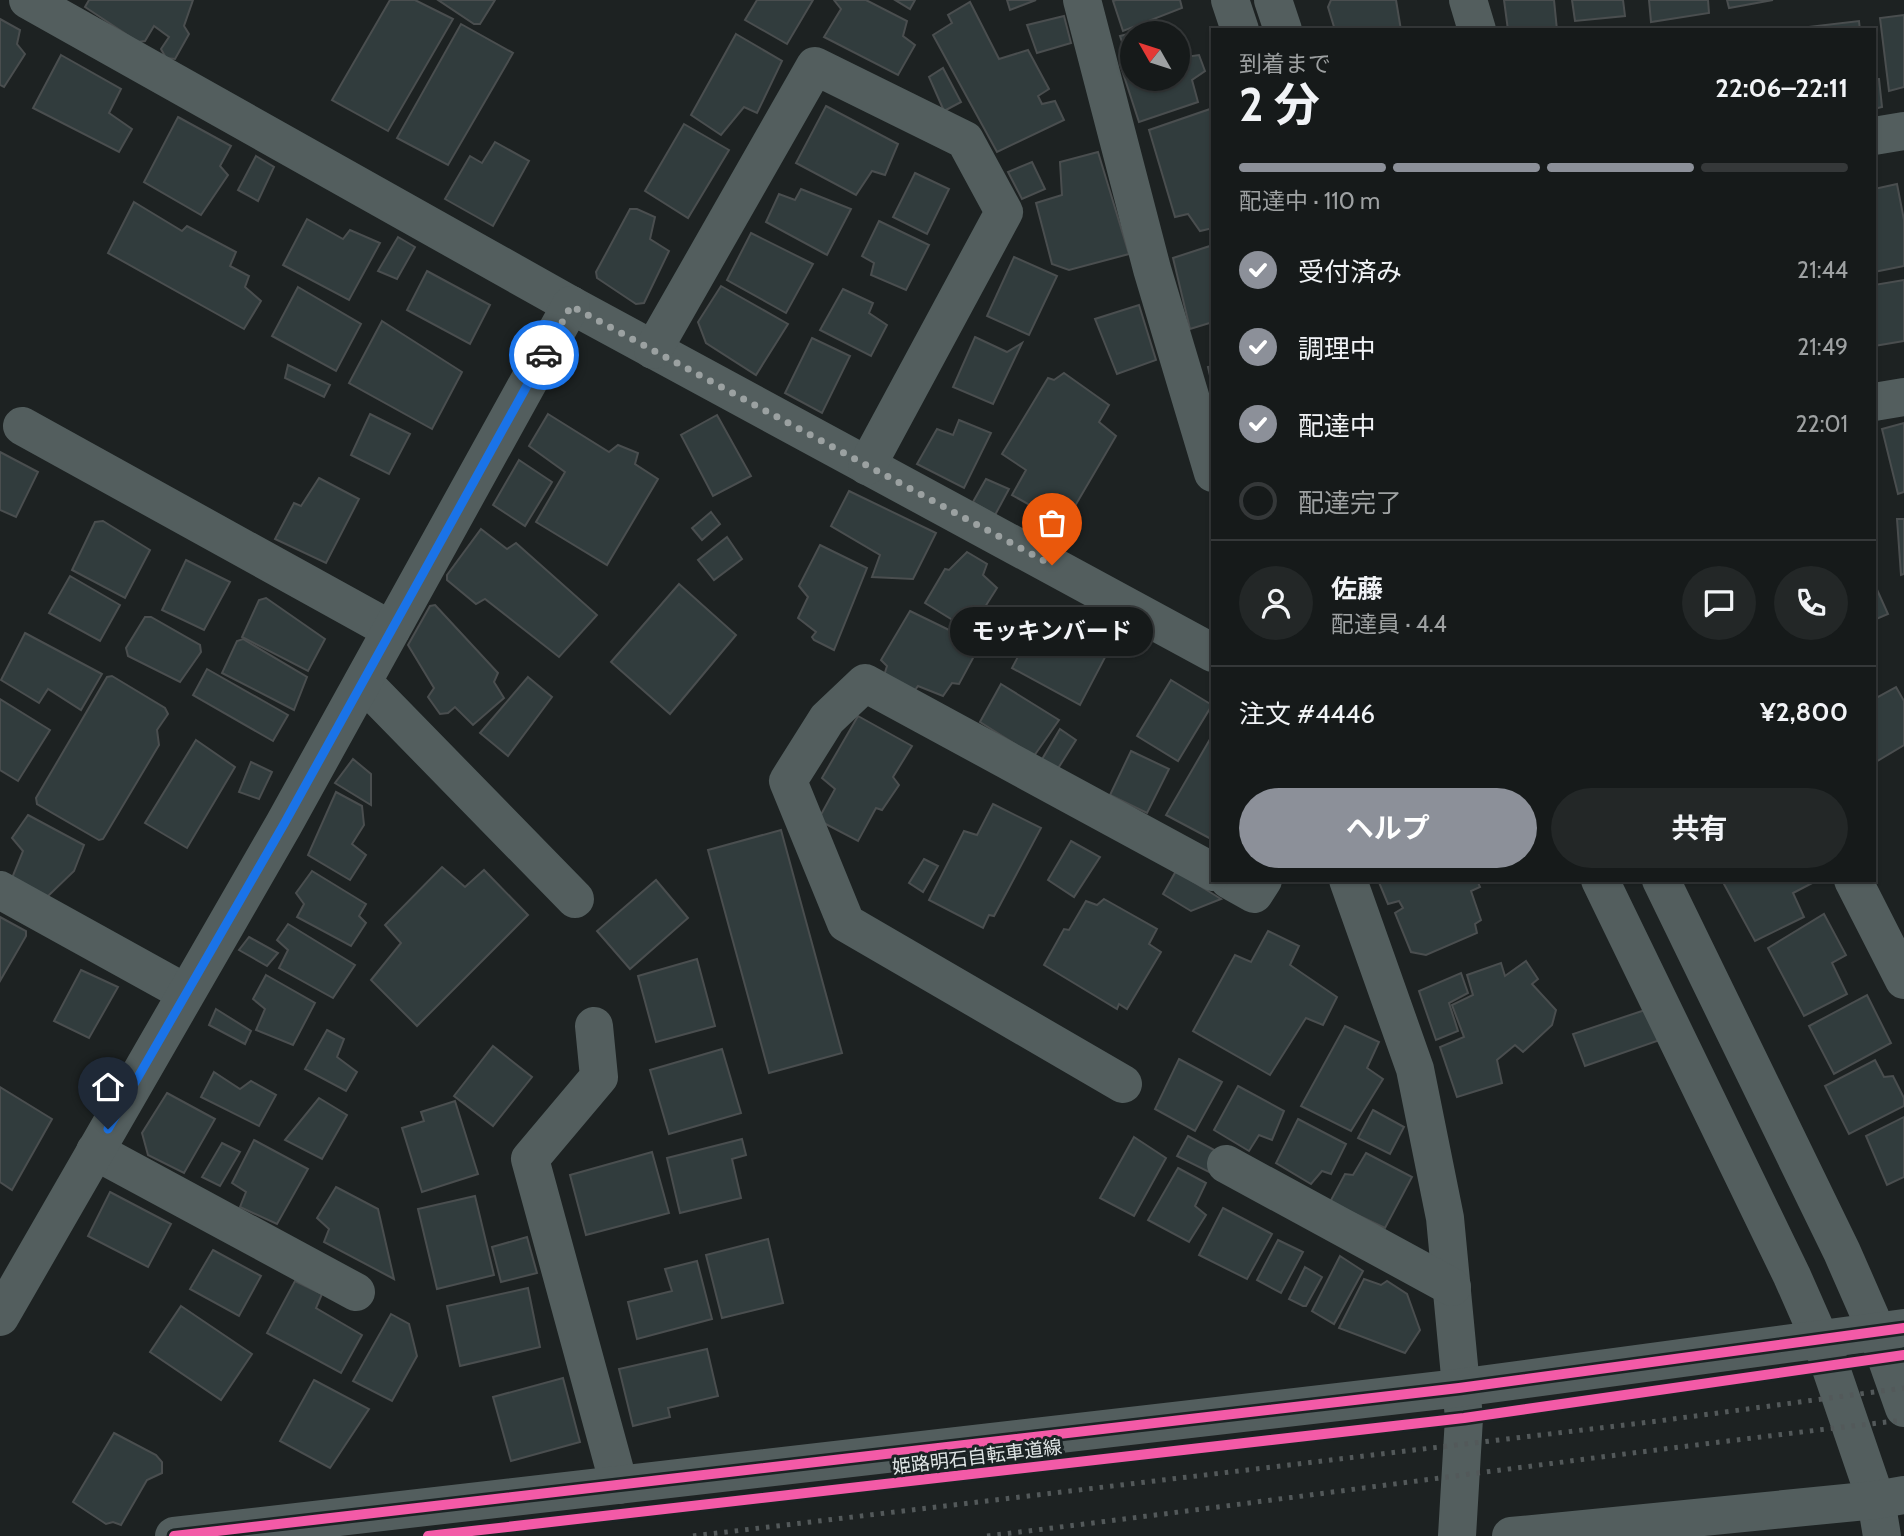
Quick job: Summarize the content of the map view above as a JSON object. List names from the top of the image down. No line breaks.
{"streets":{"cycle path":["姫路明石自転車道線"]},"places":["モッキンバード"],"north":"top left","page":{"heading":["2 分","到着まで","22:06–22:11"],"panel":["佐藤","配達員 · 4.4","注文 #4446","¥2,800"],"bar":"配達中 · 110 m","list":[["受付済み","21:44"],["調理中","21:49"],["配達中","22:01"],"配達完了"],"bubble":"モッキンバード","buttons":["ヘルプ","共有"]}}
